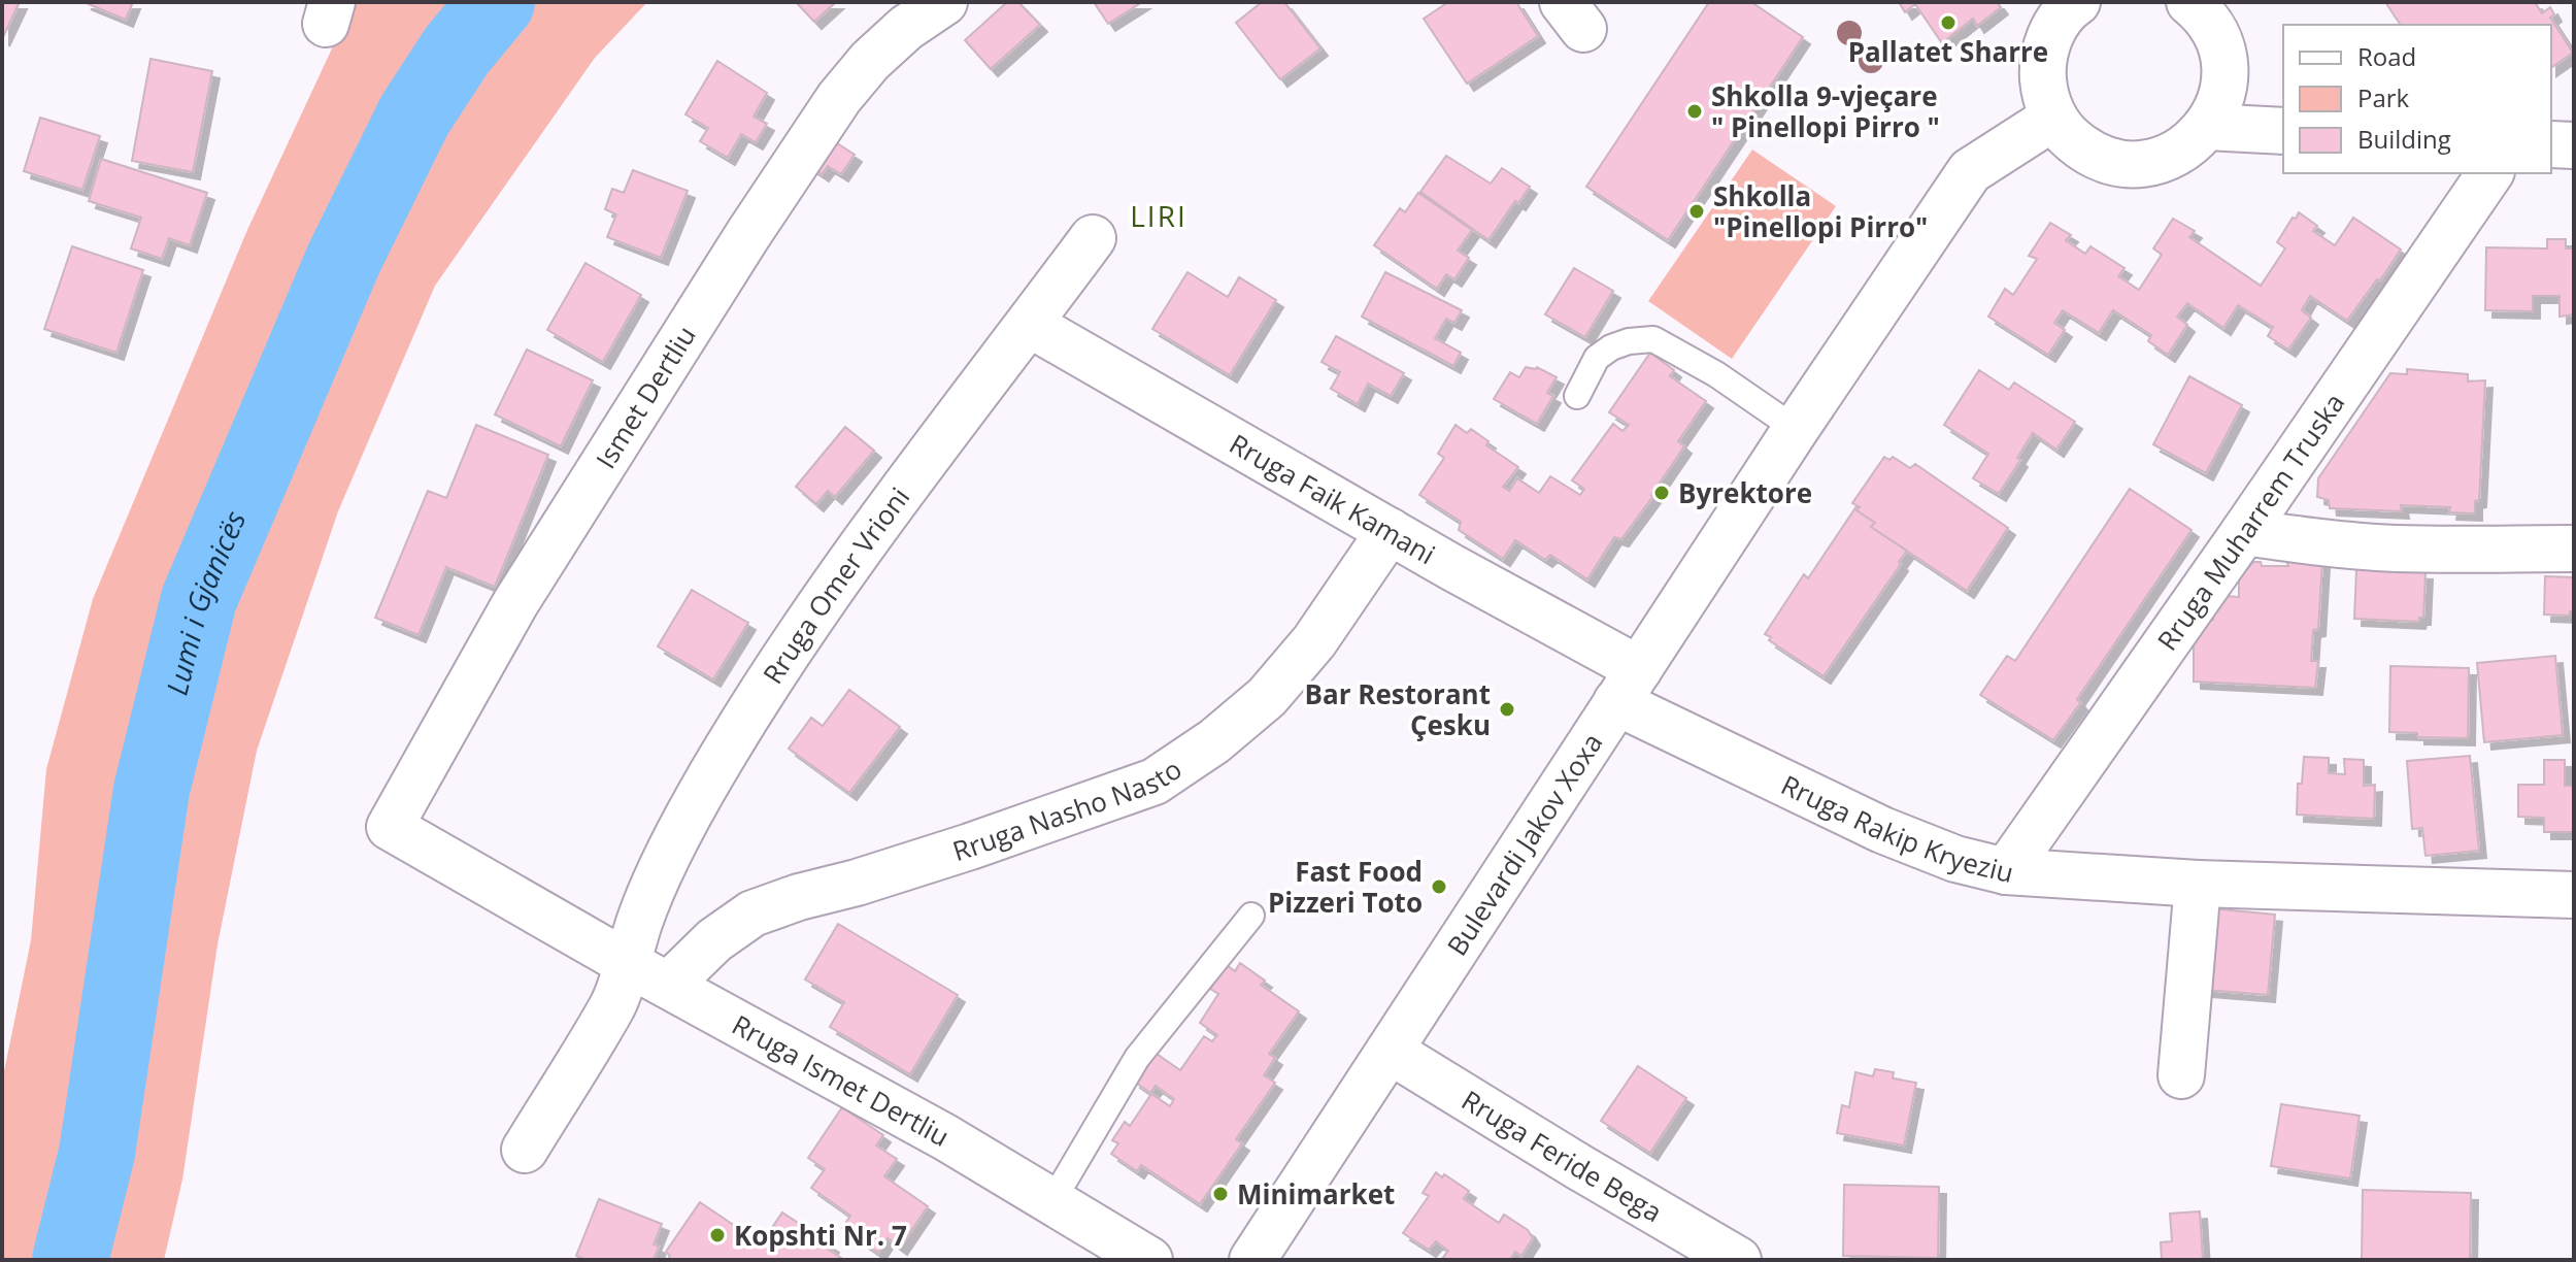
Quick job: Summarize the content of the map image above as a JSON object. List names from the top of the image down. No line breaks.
{"streets":{"street":["Ismet Dertliu","Rruga Faik Kamani","Rruga Muharrem Truska","Rruga Omer Vrioni","Rruga Nasho Nasto","Rruga Rakip Kryeziu","Bulevardi Jakov Xoxa","Rruga Ismet Dertliu","Rruga Feride Bega"]},"crossings":[["Ismet Dertliu","Rruga Ismet Dertliu"],["Rruga Faik Kamani","Rruga Omer Vrioni"],["Rruga Faik Kamani","Rruga Nasho Nasto"],["Rruga Faik Kamani","Rruga Rakip Kryeziu"],["Rruga Faik Kamani","Bulevardi Jakov Xoxa"],["Rruga Muharrem Truska","Rruga Rakip Kryeziu"],["Rruga Omer Vrioni","Rruga Ismet Dertliu"],["Rruga Nasho Nasto","Rruga Ismet Dertliu"],["Rruga Rakip Kryeziu","Bulevardi Jakov Xoxa"],["Bulevardi Jakov Xoxa","Rruga Feride Bega"]],"districts":["LIRI"],"water":["Lumi i Gjanicës"],"places":["Pallatet Sharre","Shkolla 9-vjeçare \" Pinellopi Pirro \"","Shkolla \"Pinellopi Pirro\"","Byrektore","Bar Restorant Çesku","Fast Food Pizzeri Toto","Minimarket","Kopshti Nr. 7"],"legend":["Road","Park","Building"]}
